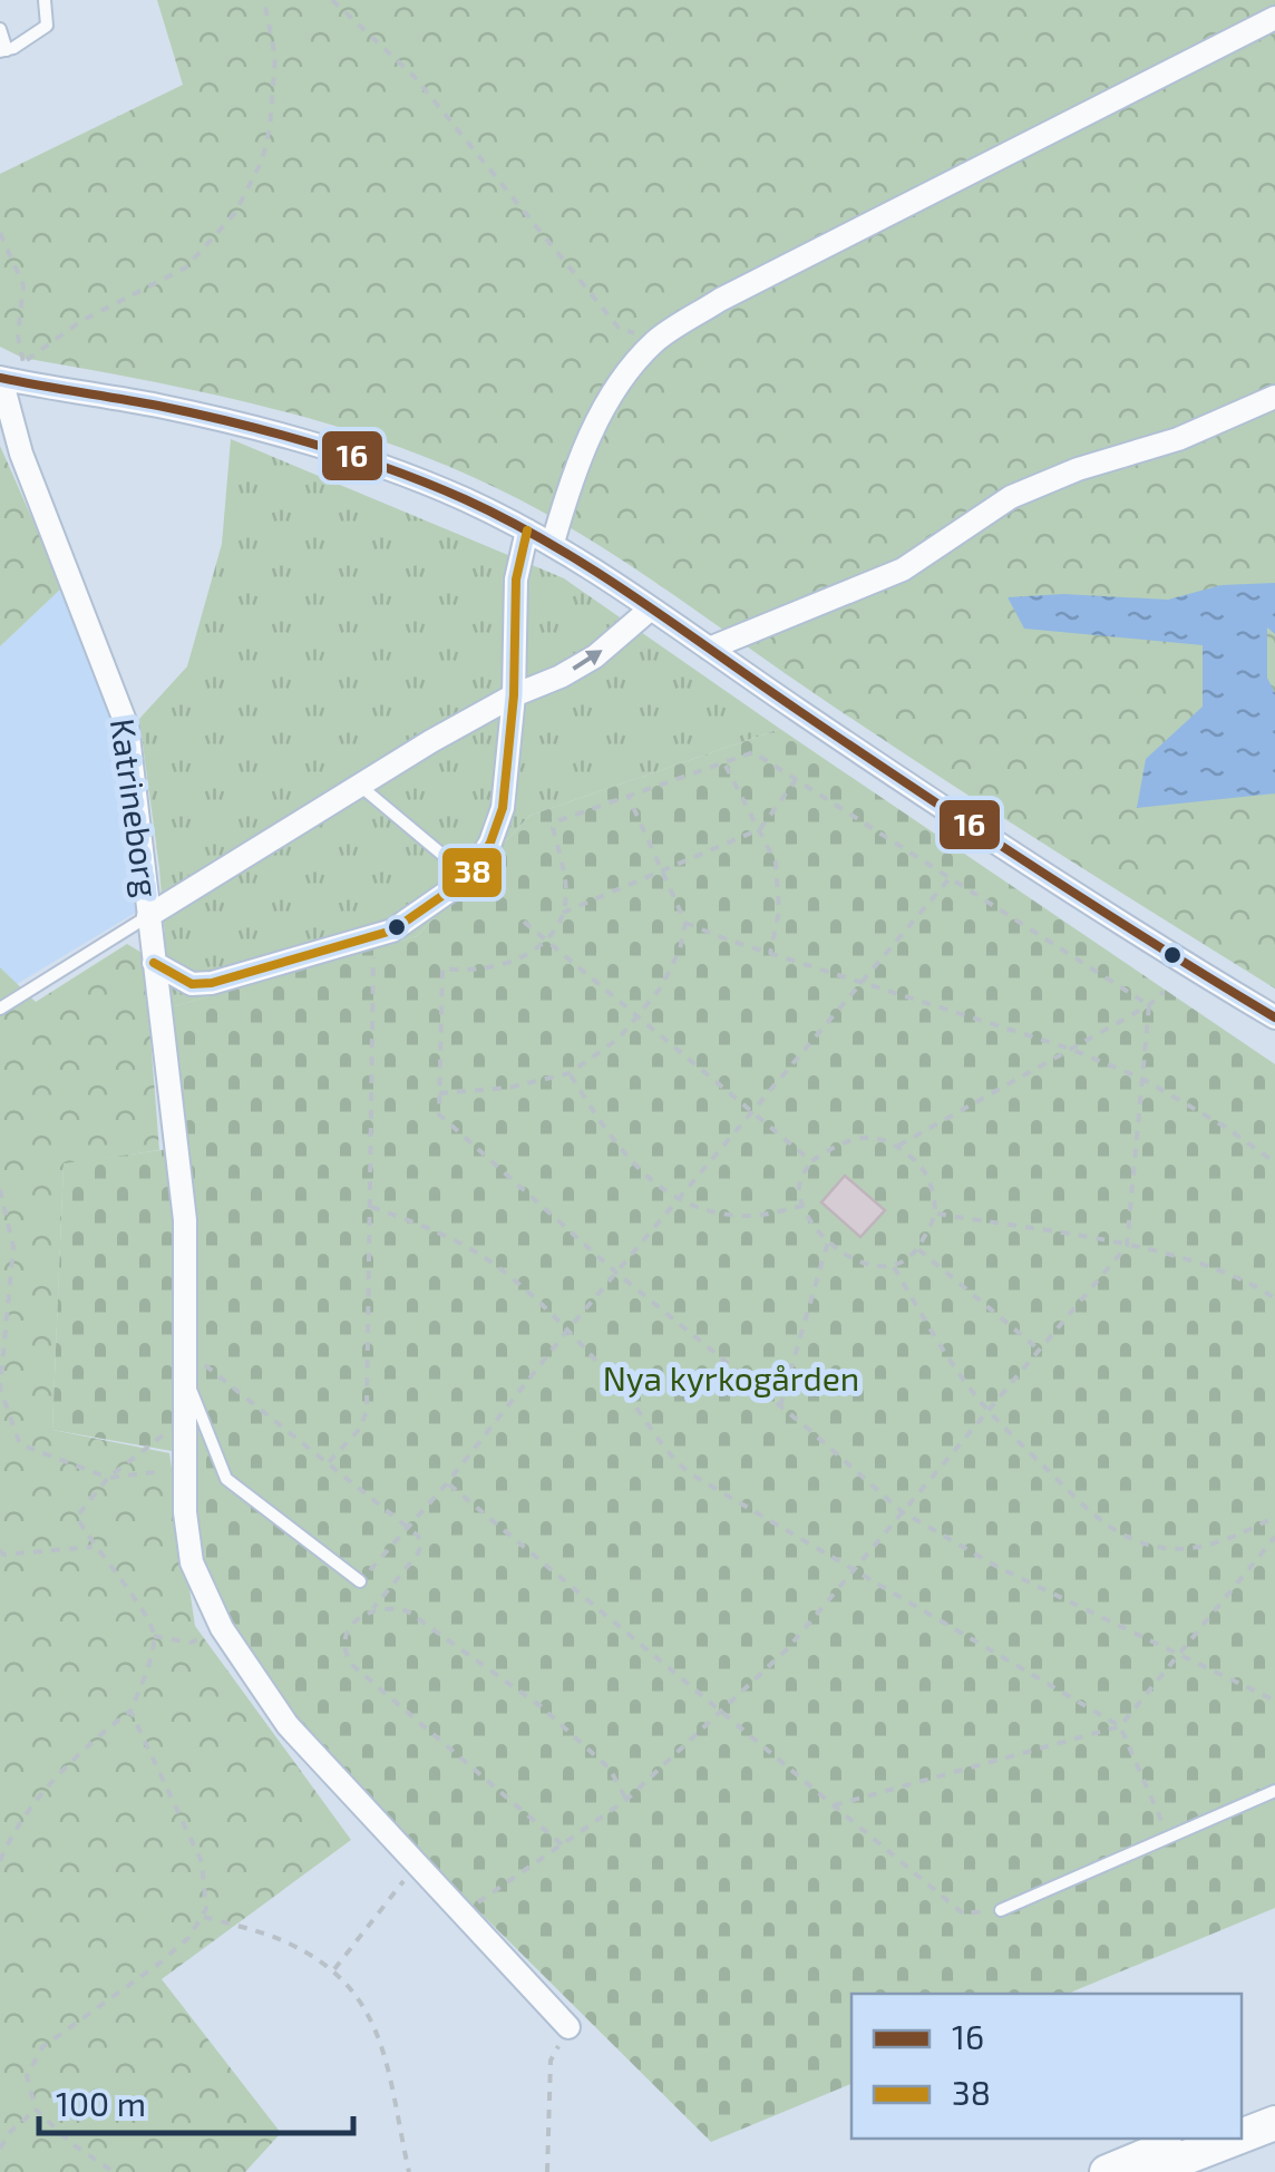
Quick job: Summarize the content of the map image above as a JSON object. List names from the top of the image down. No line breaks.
{"streets":{"street":["Katrineborg"]},"parks":["Nya kyrkogården"],"lines":["transit line 16","transit line 38"],"legend":["16","38"],"scale_bar":"100 m"}
